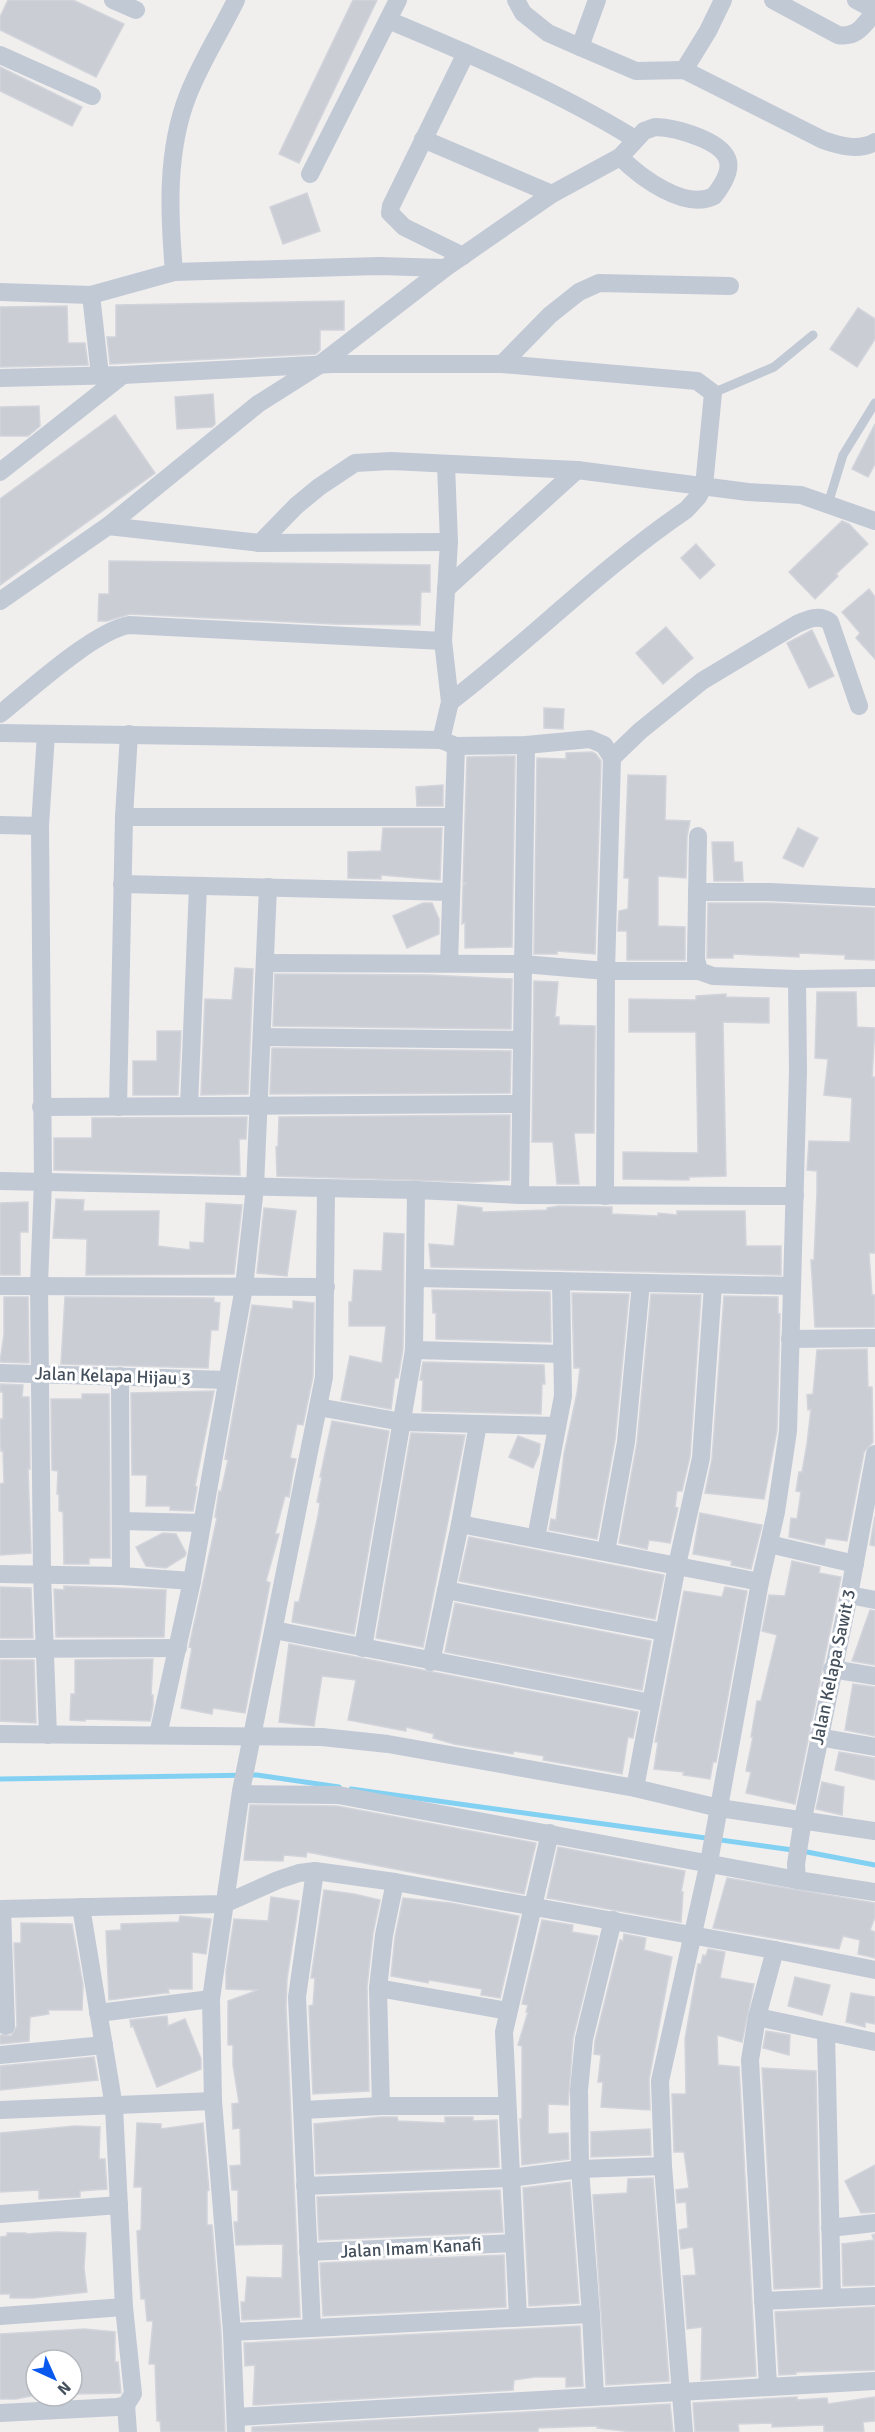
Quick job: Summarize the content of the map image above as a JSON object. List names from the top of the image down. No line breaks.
{"streets":{"street":["Jalan Kelapa Hijau 3","Jalan Kelapa Sawit 3","Jalan Imam Kanafi"]},"north":"bottom right"}
